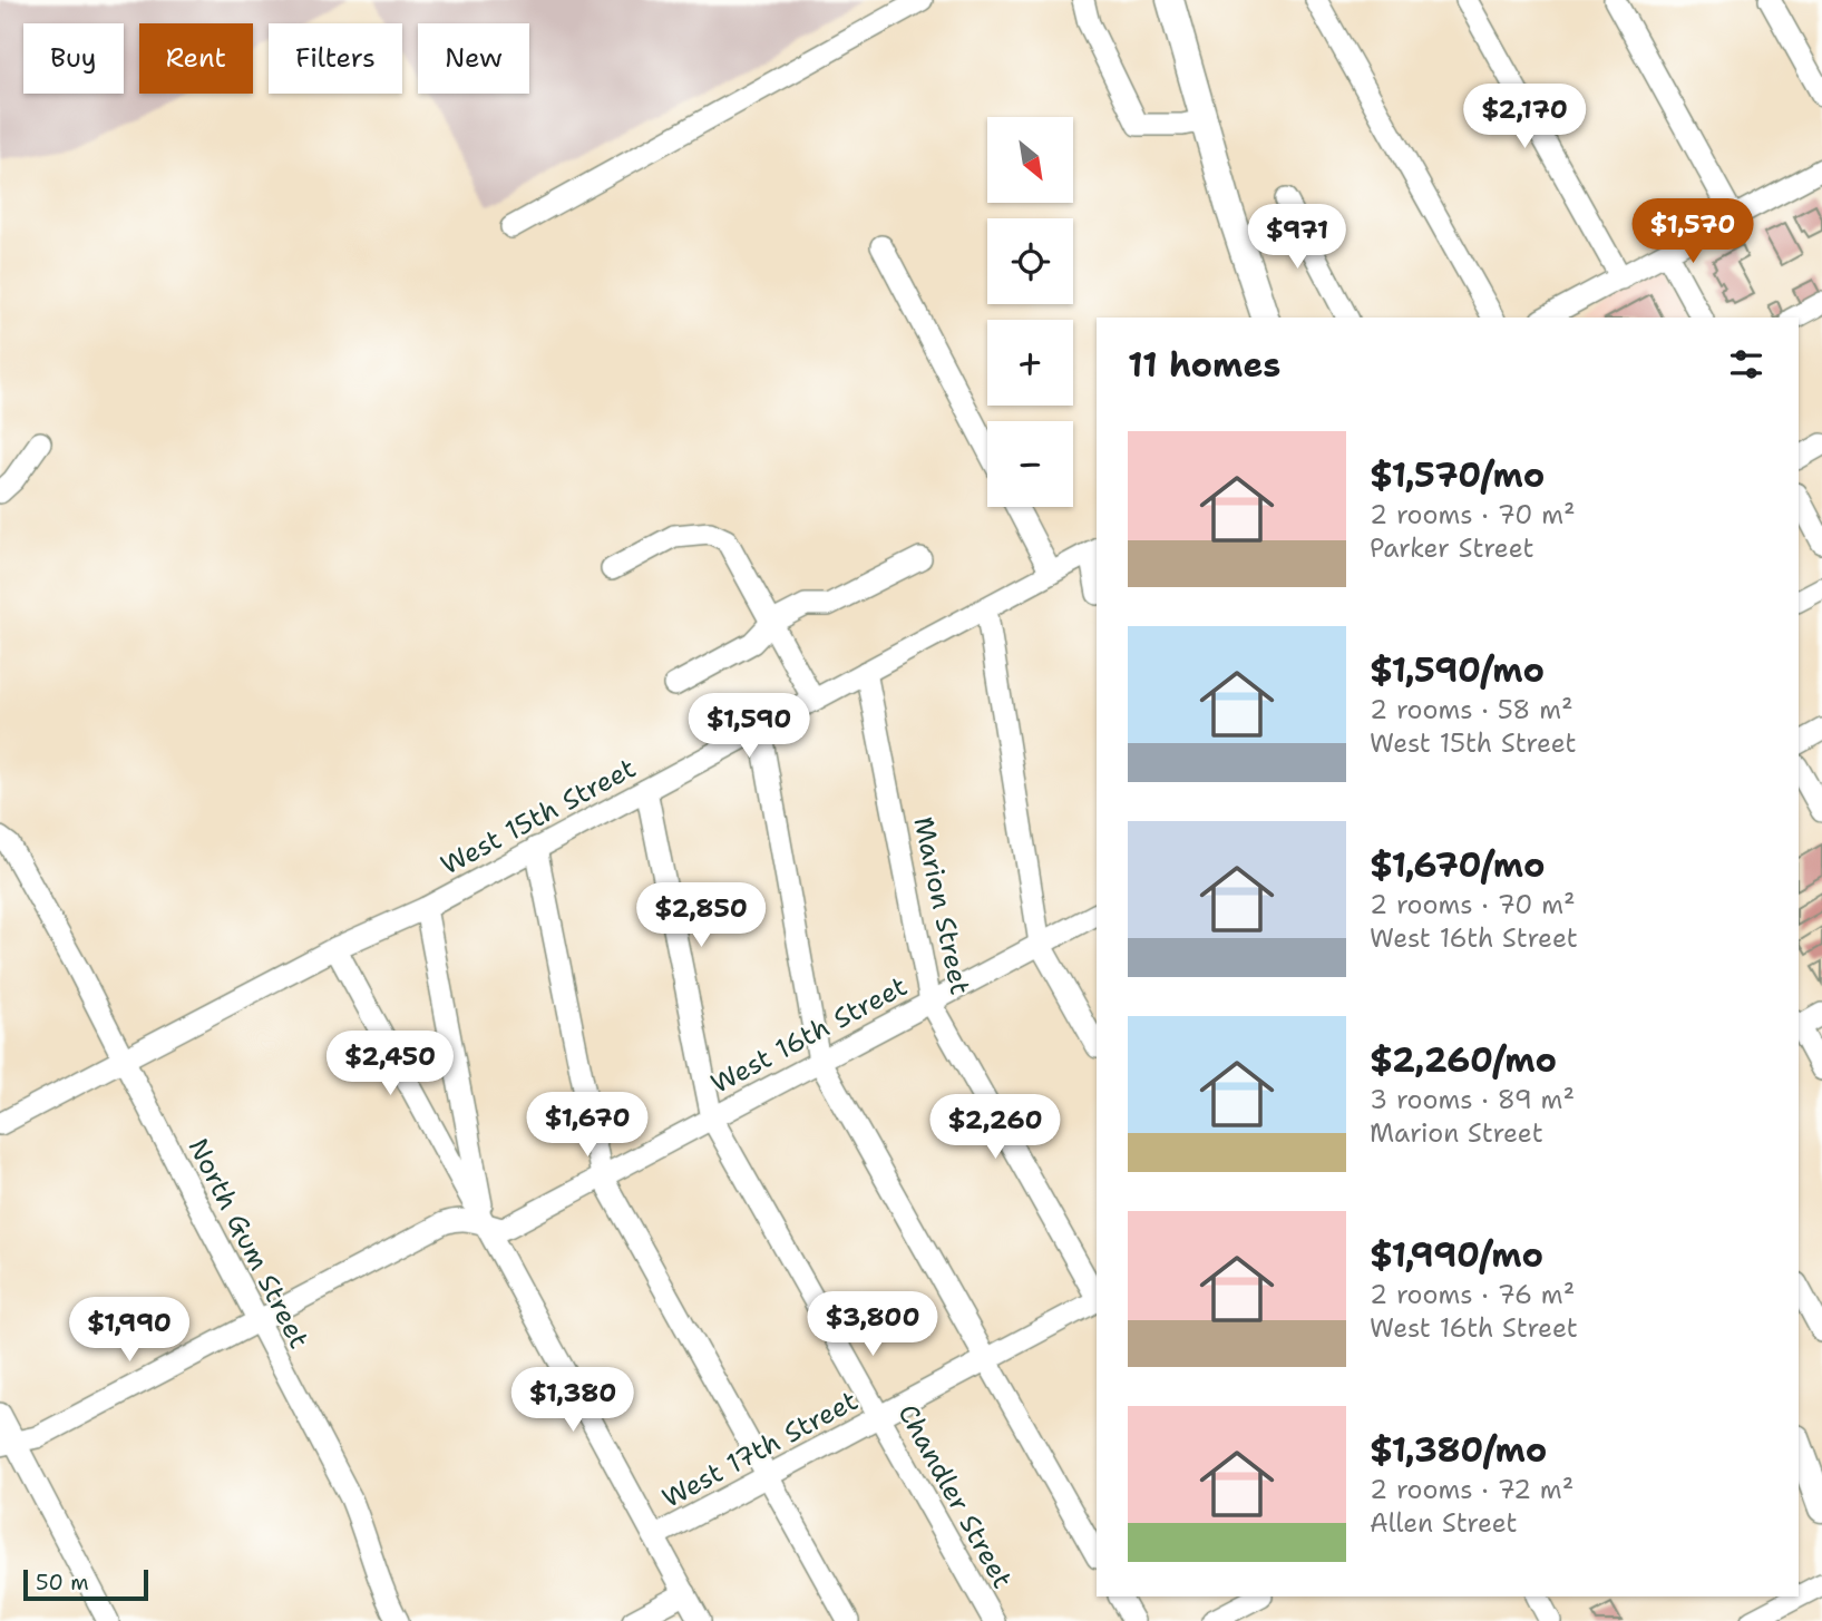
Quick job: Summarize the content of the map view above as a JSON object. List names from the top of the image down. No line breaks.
{"streets":{"street":["West 15th Street","Marion Street","West 16th Street","North Gum Street","West 17th Street","Chandler Street"]},"crossings":[["West 15th Street","Marion Street"],["West 15th Street","North Gum Street"],["West 15th Street","Chandler Street"],["Marion Street","West 16th Street"],["West 16th Street","North Gum Street"],["West 16th Street","Chandler Street"],["West 17th Street","Chandler Street"]],"scale_bar":"50 m","north":"bottom right","page":{"chip":["Buy","Rent","Filters","New"],"price":["$2,170","$1,570","$971","$1,590","$2,850","$2,450","$1,670","$2,260","$3,800","$1,990","$1,380"],"map_buttons":["+","−"],"heading":"11 homes","list":[{"name":"$1,570/mo","note":"2 rooms · 70 m² · Parker Street"},{"name":"$1,590/mo","note":"2 rooms · 58 m² · West 15th Street"},{"name":"$1,670/mo","note":"2 rooms · 70 m² · West 16th Street"},{"name":"$2,260/mo","note":"3 rooms · 89 m² · Marion Street"},{"name":"$1,990/mo","note":"2 rooms · 76 m² · West 16th Street"},{"name":"$1,380/mo","note":"2 rooms · 72 m² · Allen Street"}],"scale":"50 m"}}
